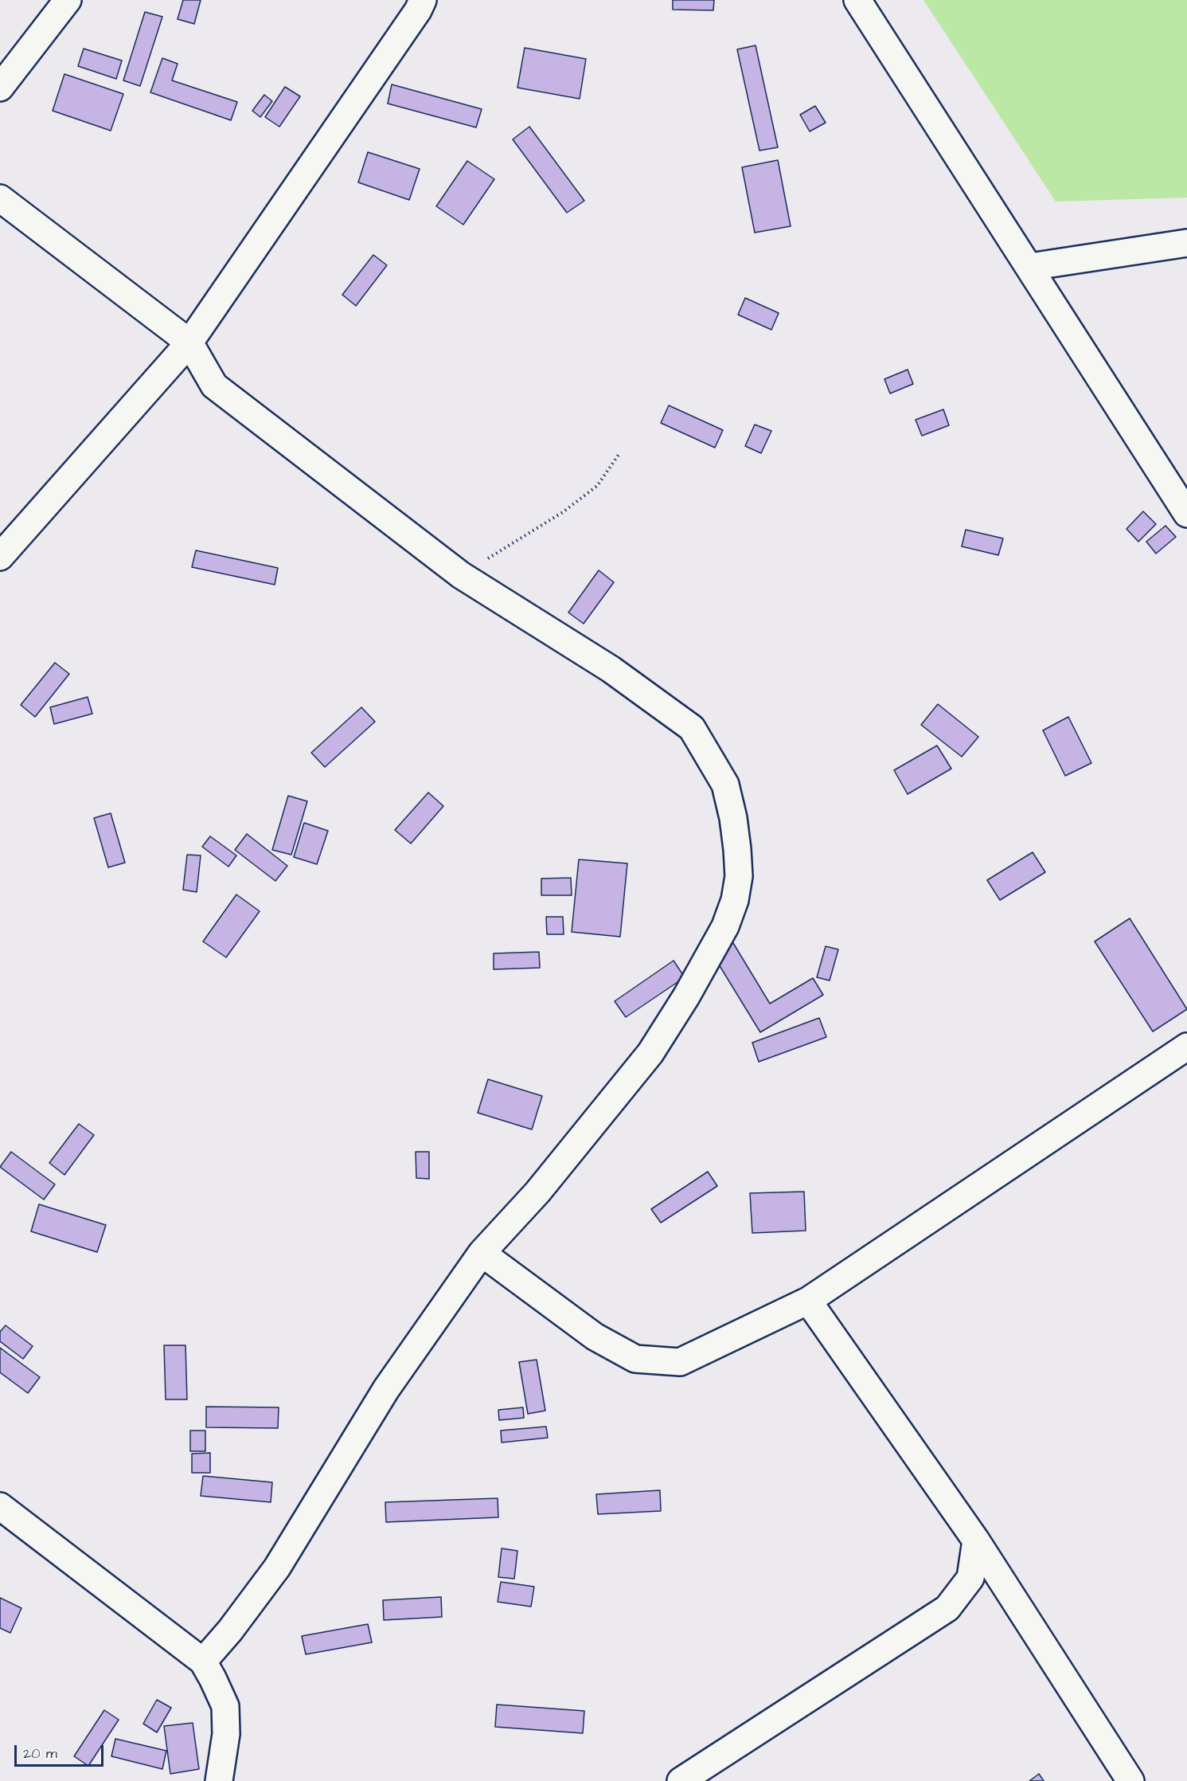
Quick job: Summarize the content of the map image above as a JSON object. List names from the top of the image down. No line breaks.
{"scale_bar":"20 m"}
